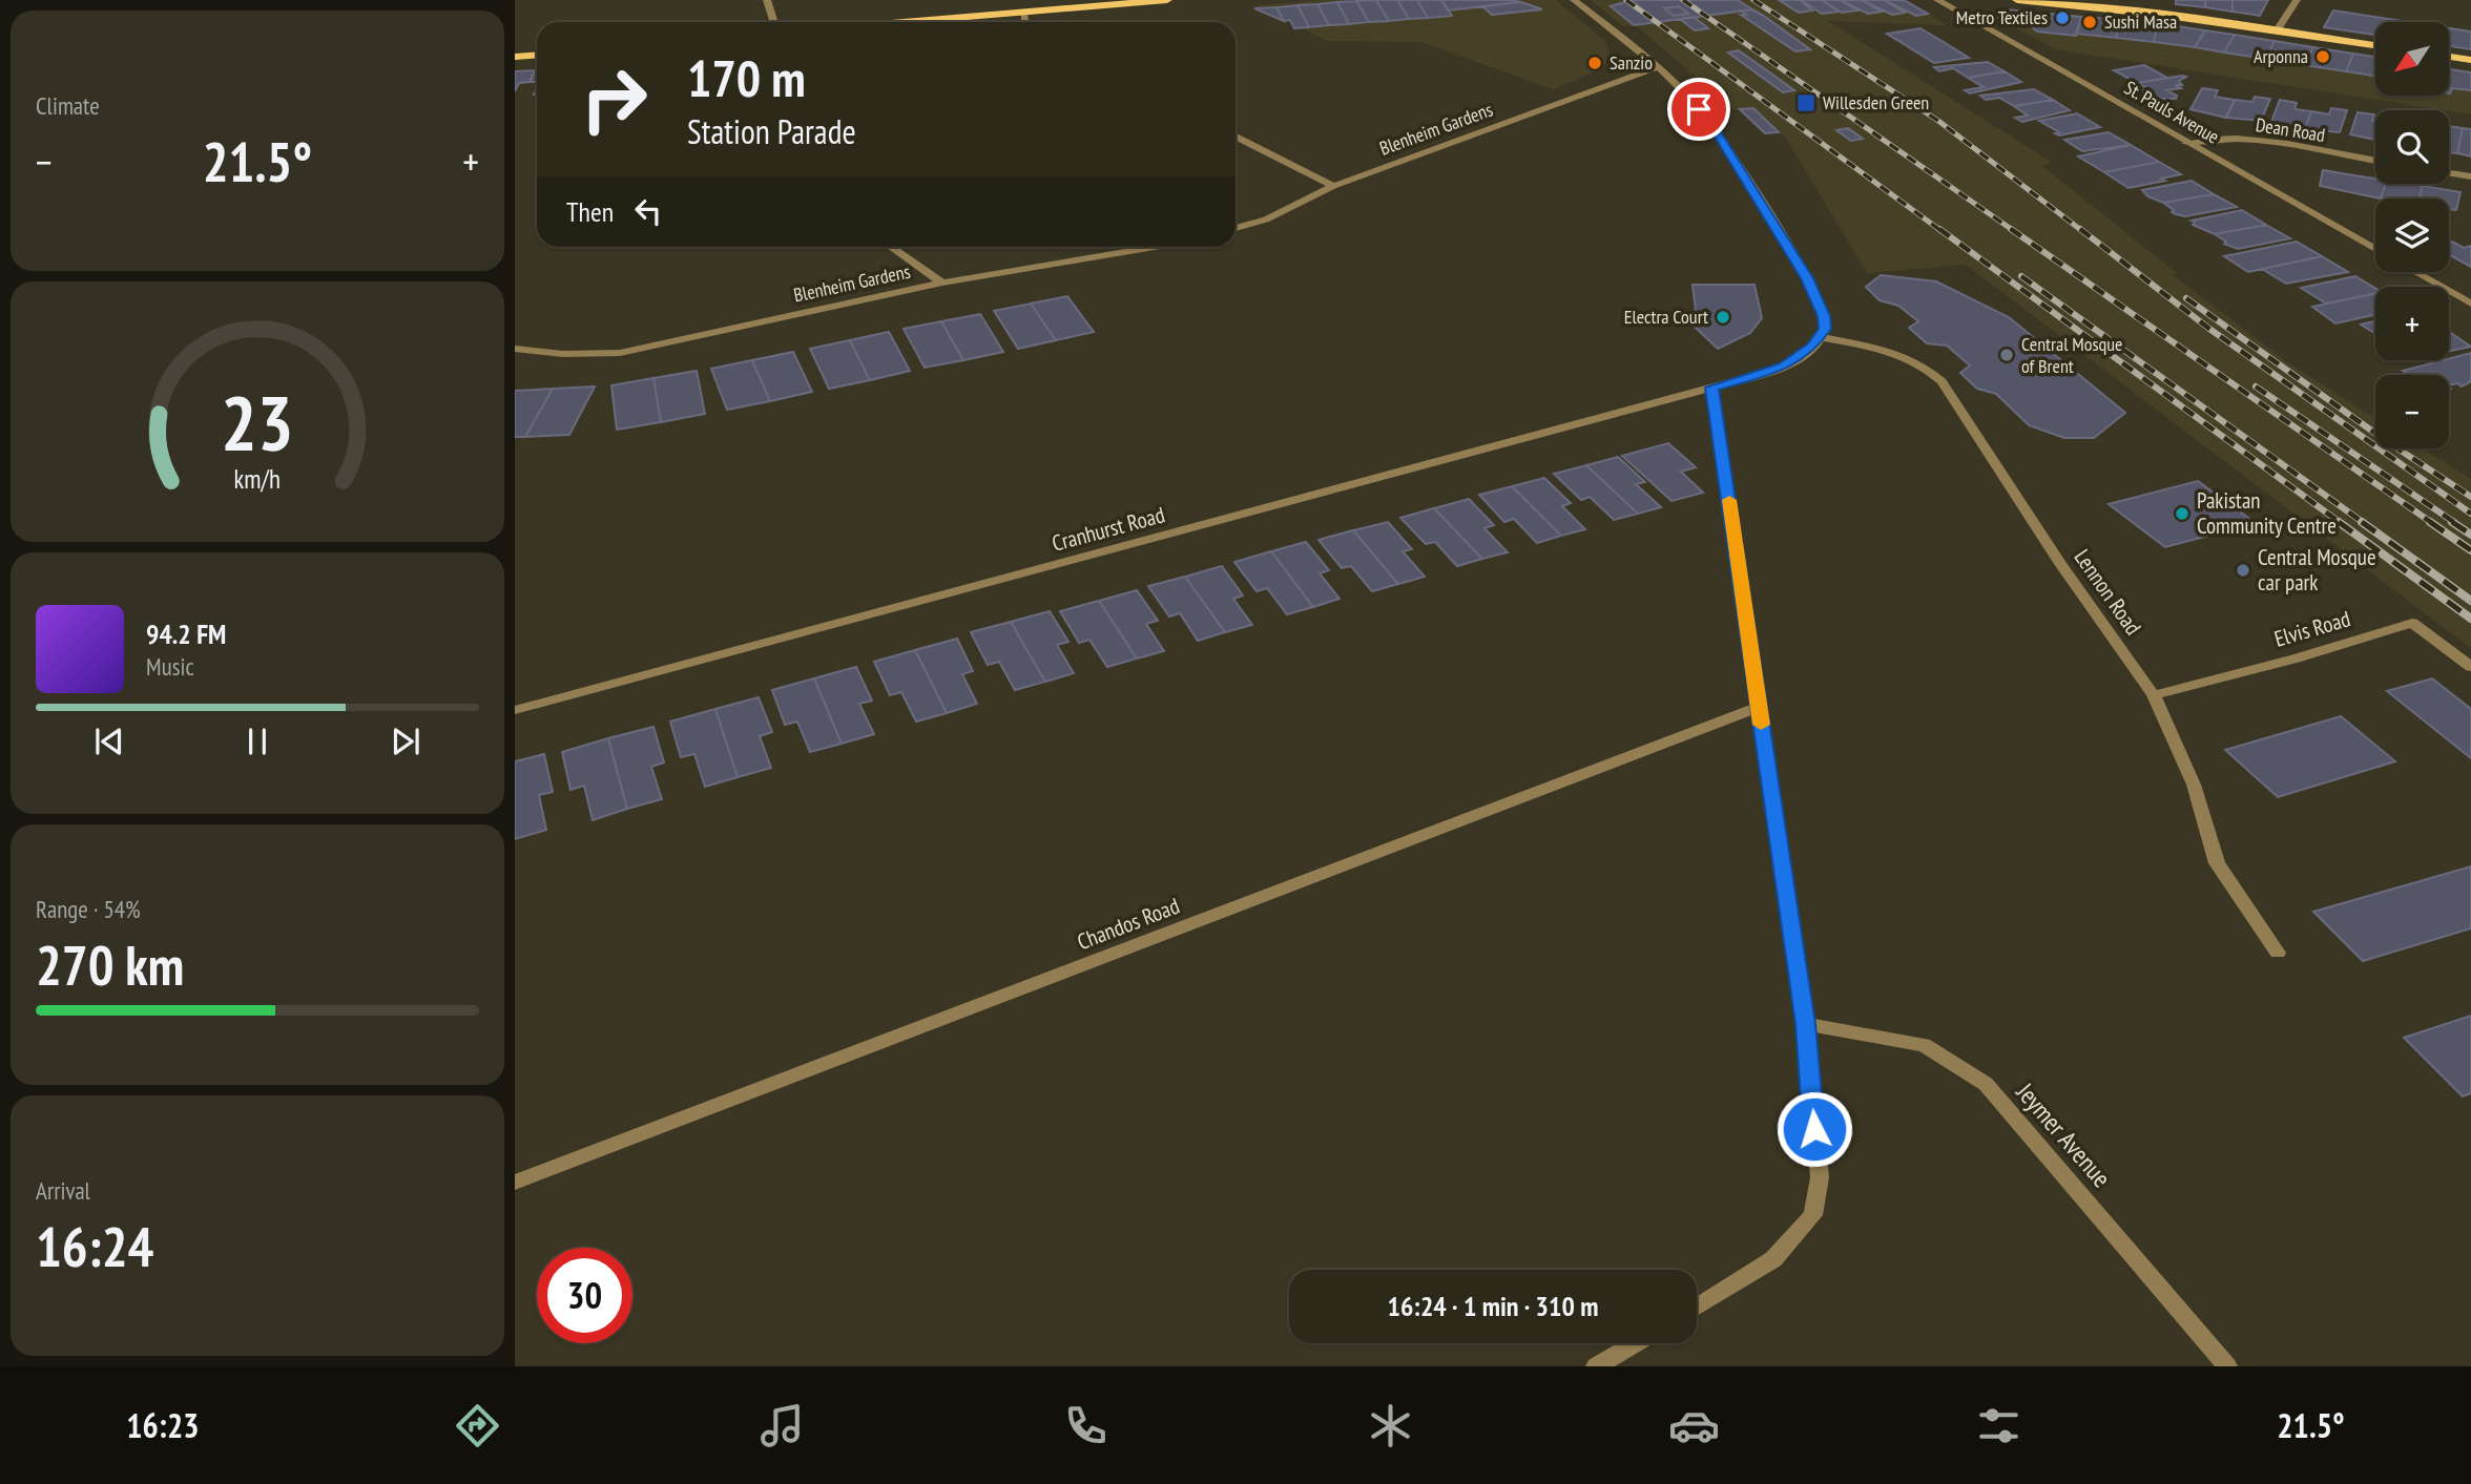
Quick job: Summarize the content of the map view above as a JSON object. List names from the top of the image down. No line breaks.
{"streets":{"street":["St. Pauls Avenue","Blenheim Gardens","Dean Road","Cranhurst Road","Lennon Road","Elvis Road","Chandos Road","Jeymer Avenue"]},"crossings":[["St. Pauls Avenue","Dean Road"],["Cranhurst Road","Lennon Road"],["Lennon Road","Elvis Road"]],"places":{"other":["Metro Textiles","Sushi Masa","Arponna","Sanzio","Electra Court","Central Mosque of Brent","Pakistan Community Centre","Central Mosque car park"],"transit":["Willesden Green"]},"north":"bottom left","page":{"tile":["Climate",["Range · 54%","270 km"],["Arrival","16:24"]],"map_buttons":["+","−"],"turn":["170 m","Station Parade"],"heat":["−","21.5°","+"],"then":"Then","song":["94.2 FM","Music"],"limit":"30","trip":"16:24 · 1 min · 310 m","tabs":["16:23","21.5°"],"gauge":["23","km/h"]}}
